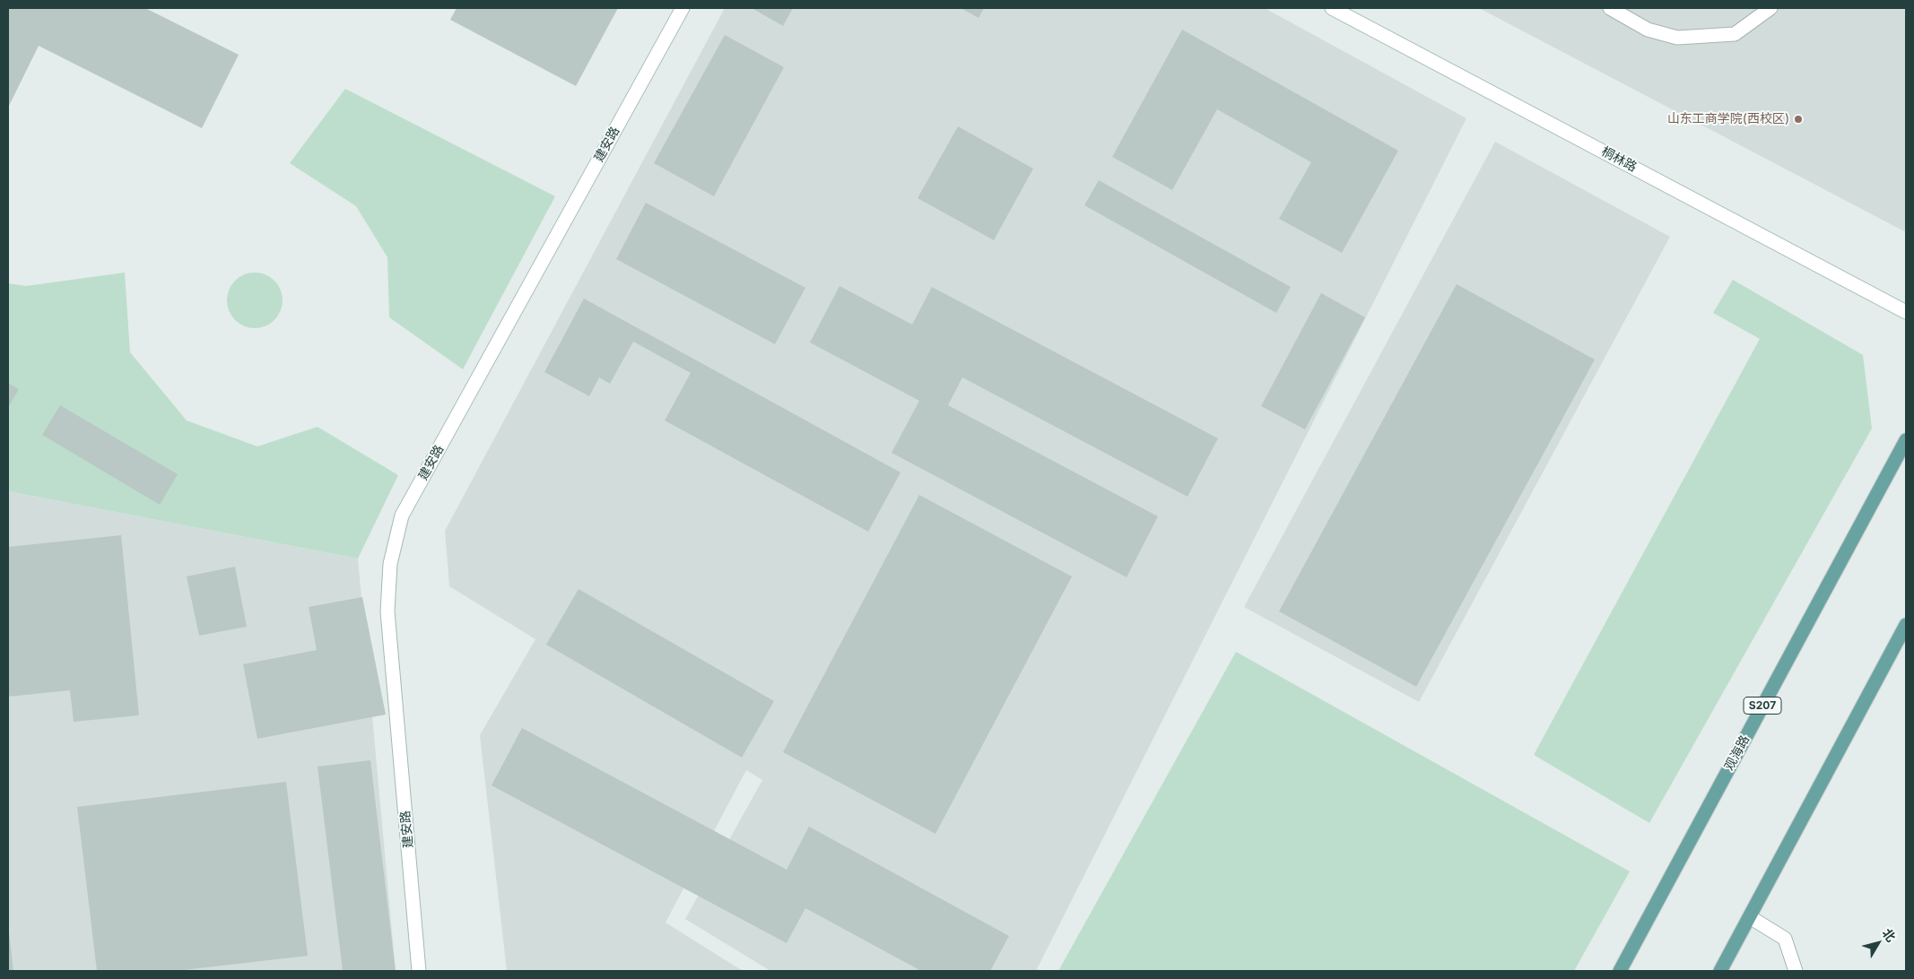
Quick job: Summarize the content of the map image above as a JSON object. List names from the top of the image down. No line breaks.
{"streets":{"main road":["S207","观海路"],"street":["建安路","桐林路"]},"places":["山东工商学院(西校区)"],"north":"top right"}
